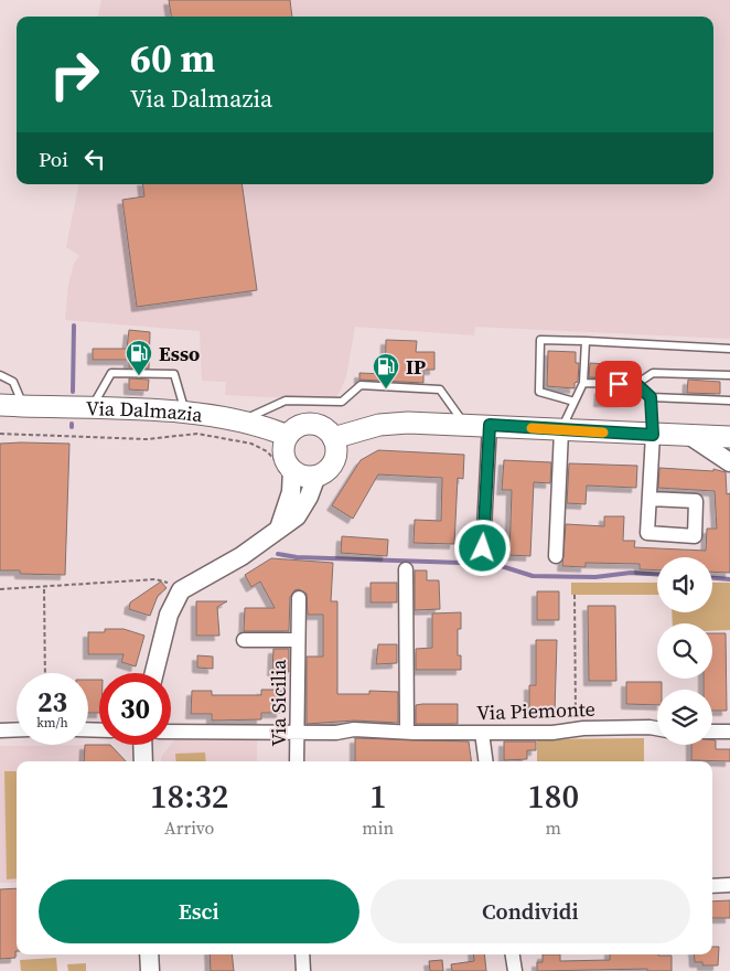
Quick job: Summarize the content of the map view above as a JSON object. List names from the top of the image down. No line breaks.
{"streets":{"main road":["Via Dalmazia"],"street":["Via Sicilia","Via Piemonte"]},"crossings":[["Via Sicilia","Via Piemonte"]],"places":{"fuel station":["Esso","IP"]},"page":{"turn":["60 m","Via Dalmazia"],"then":"Poi","speed":"23 km/h","limit":"30","eta":["18:32","Arrivo","1","min","180","m"],"buttons":["Esci","Condividi"]}}
